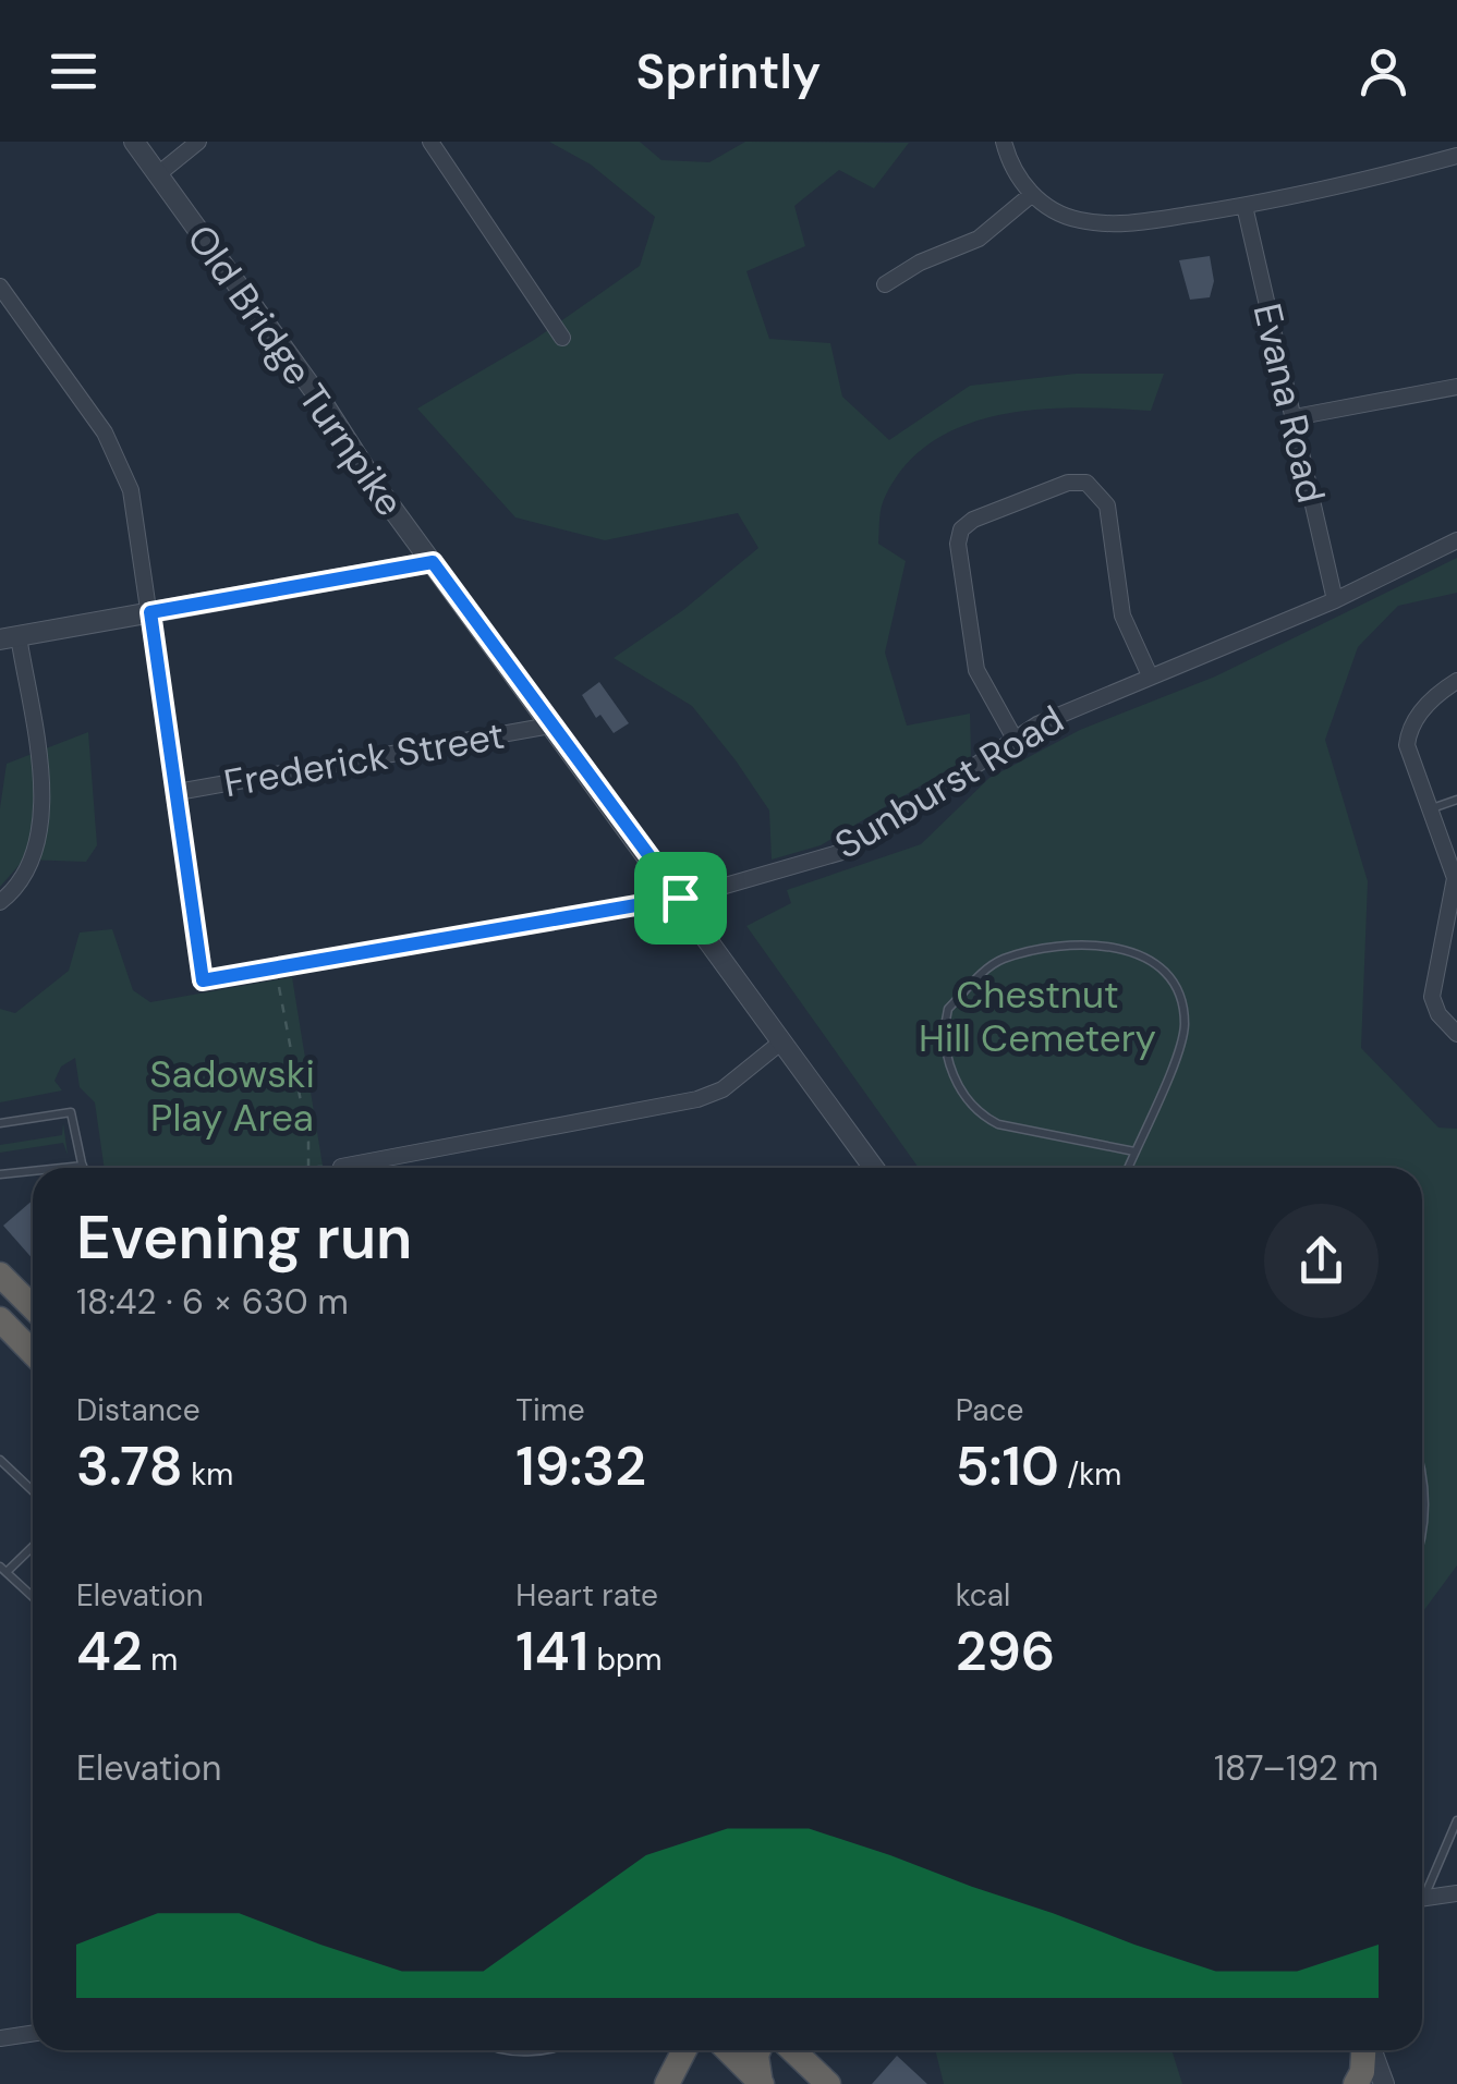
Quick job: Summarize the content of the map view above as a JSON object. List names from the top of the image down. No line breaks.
{"streets":{"street":["Old Bridge Turnpike","Evana Road","Frederick Street","Sunburst Road"]},"crossings":[["Old Bridge Turnpike","Frederick Street"],["Old Bridge Turnpike","Sunburst Road"],["Evana Road","Sunburst Road"],["Frederick Street","Sunburst Road"]],"parks":["Chestnut Hill Cemetery","Sadowski Play Area"],"page":{"header":"Sprintly","heading":["Evening run","18:42 · 6 × 630 m"],"stats":[["Distance","3.78 km"],["Time","19:32"],["Pace","5:10 /km"],["Elevation","42 m"],["Heart rate","141 bpm"],["kcal","296"]],"chart":["Elevation","187–192 m"]}}
